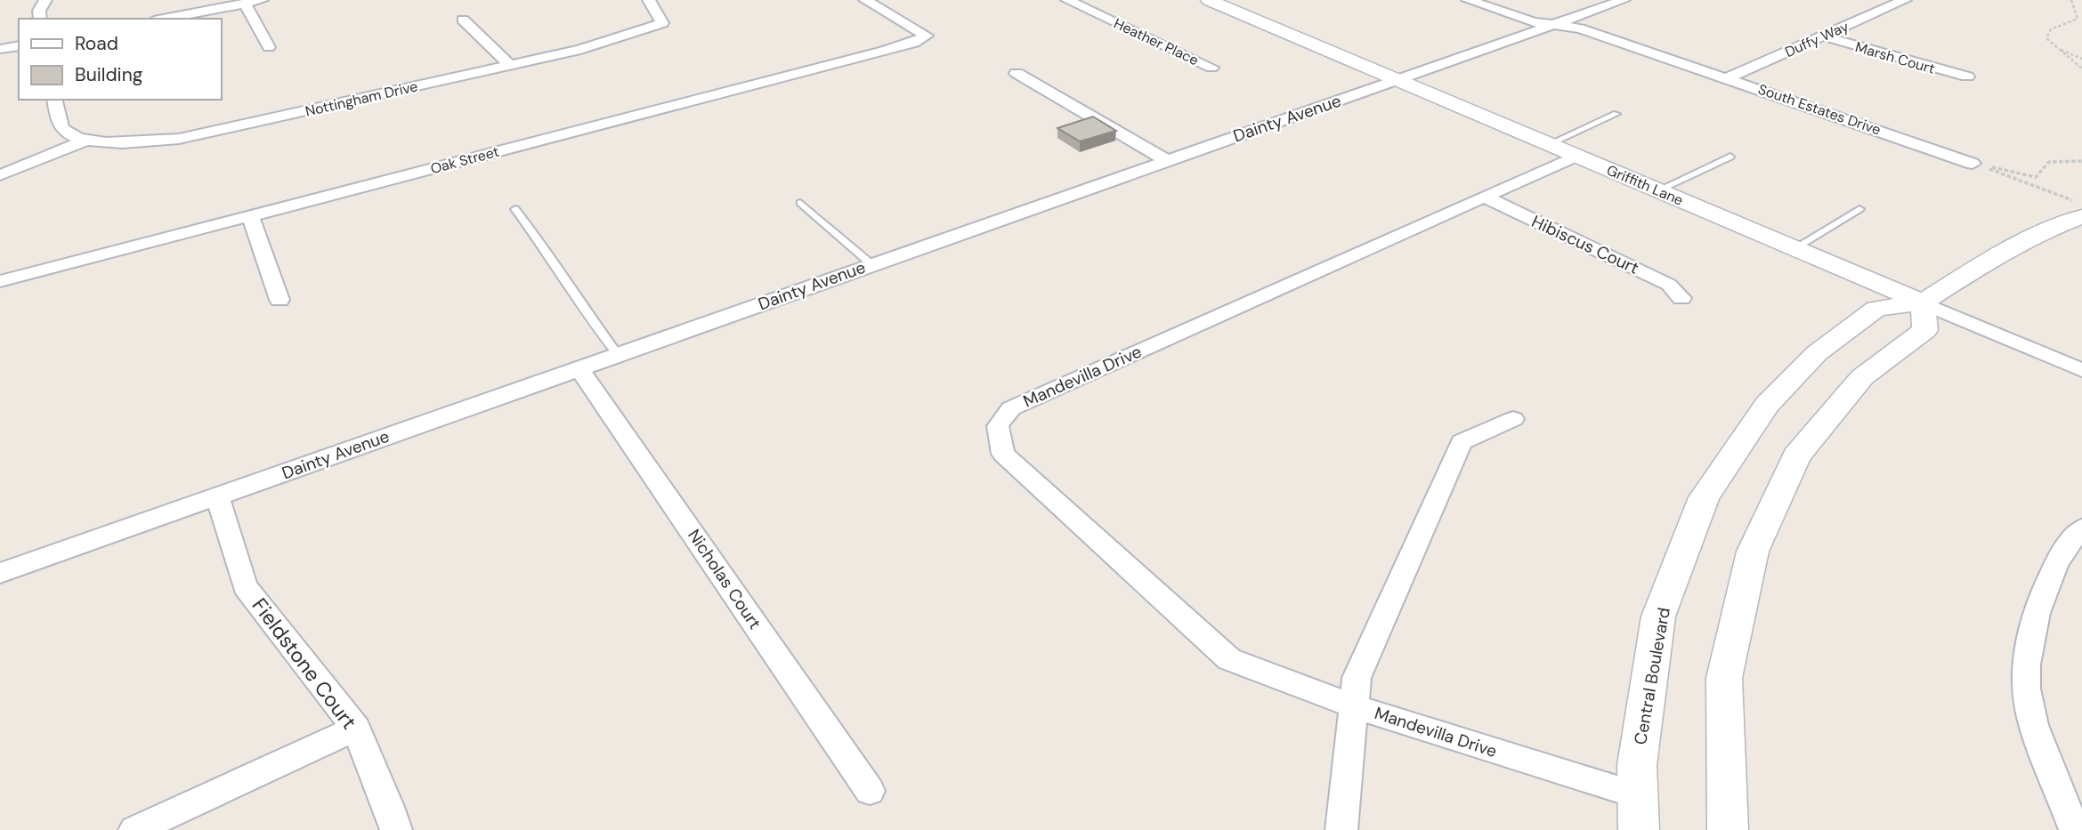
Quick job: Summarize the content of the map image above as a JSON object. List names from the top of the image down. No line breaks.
{"streets":{"street":["Duffy Way","Heather Place","Marsh Court","Nottingham Drive","South Estates Drive","Dainty Avenue","Oak Street","Griffith Lane","Hibiscus Court","Mandevilla Drive","Nicholas Court","Fieldstone Court","Central Boulevard"]},"crossings":[["Duffy Way","Marsh Court"],["Duffy Way","South Estates Drive"],["South Estates Drive","Dainty Avenue"],["Dainty Avenue","Griffith Lane"],["Dainty Avenue","Nicholas Court"],["Dainty Avenue","Fieldstone Court"],["Griffith Lane","Mandevilla Drive"],["Griffith Lane","Central Boulevard"],["Hibiscus Court","Mandevilla Drive"],["Mandevilla Drive","Central Boulevard"]],"legend":["Road","Building"]}
